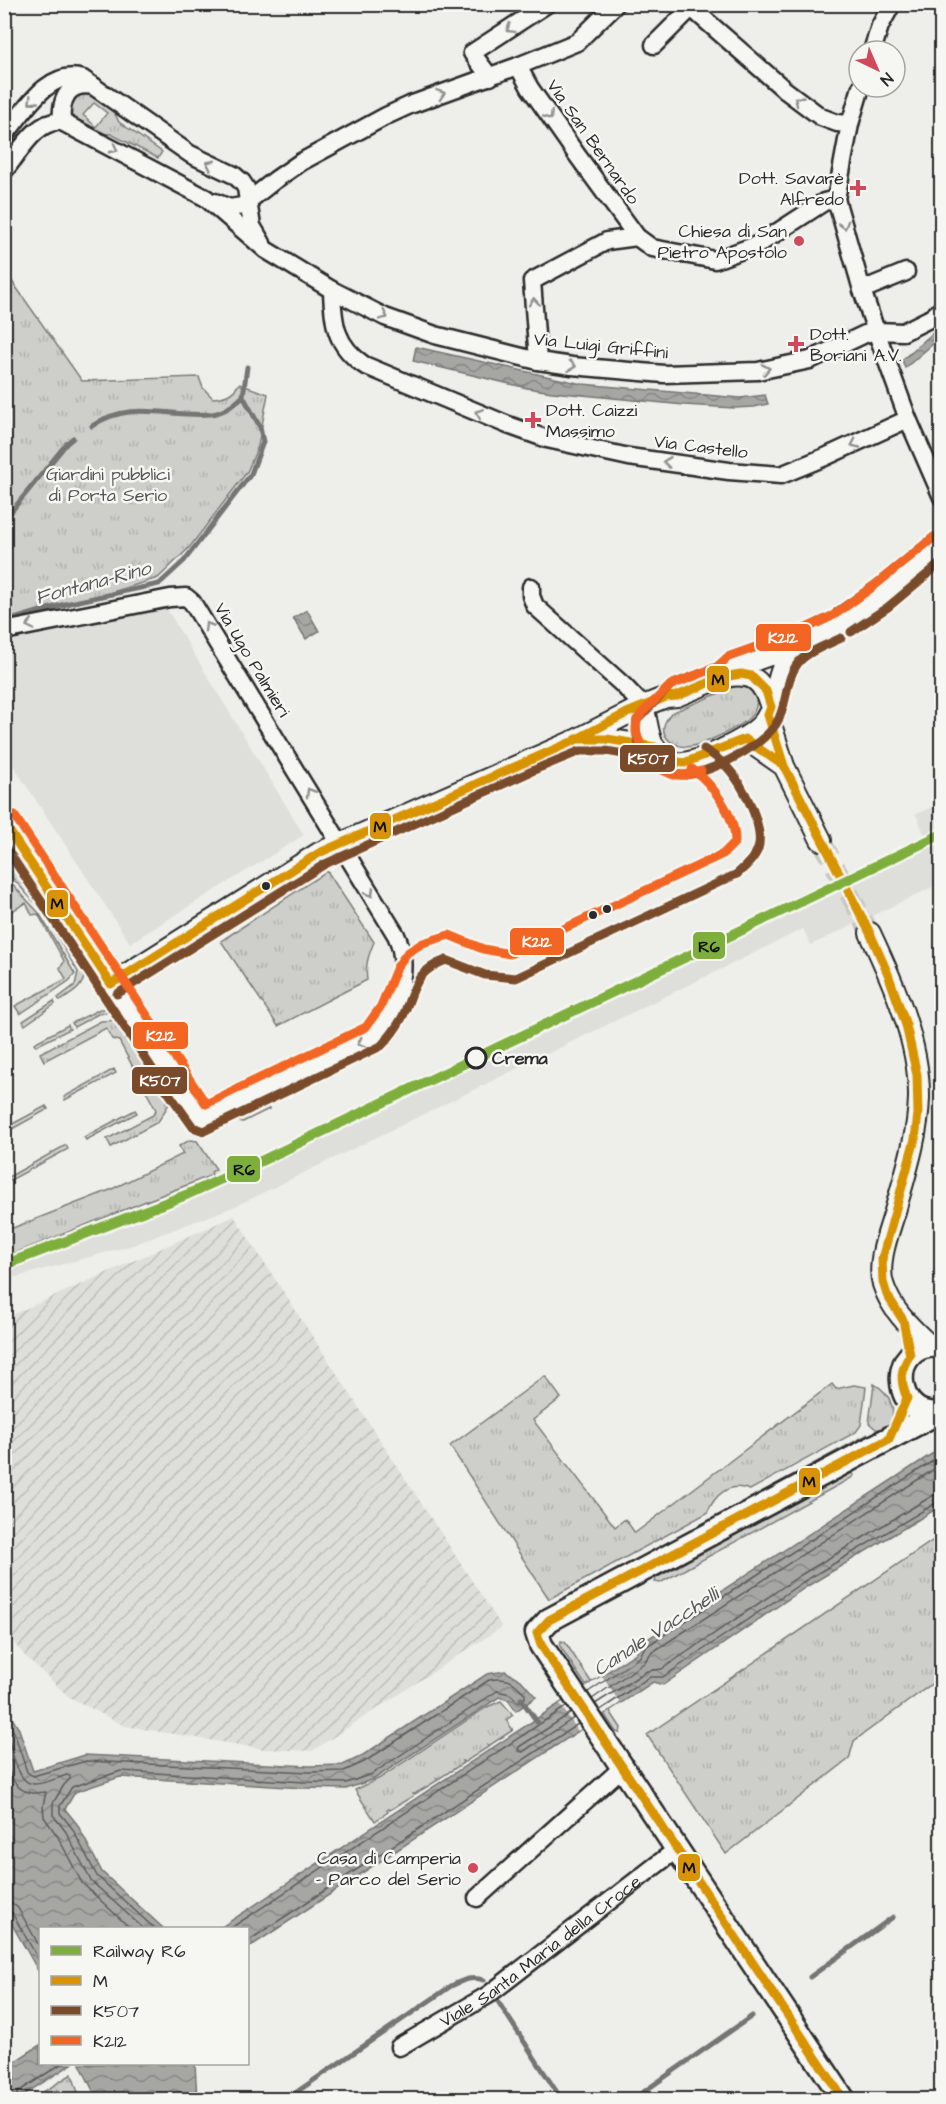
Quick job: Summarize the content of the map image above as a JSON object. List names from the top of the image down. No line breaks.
{"streets":{"street":["Via San Bernardo","Via Luigi Griffini","Via Castello","Via Ugo Palmieri","Viale Santa Maria della Croce"]},"crossings":[["Via Luigi Griffini","Via Castello"]],"one_way":["Via San Bernardo","Via Luigi Griffini","Via Castello","Via Ugo Palmieri"],"water":["Fontana-Rino","Canale Vacchelli"],"parks":["Giardini pubblici di Porta Serio"],"places":{"health":["Dott. Savarè Alfredo","Dott. Boriani A.V.","Dott. Caizzi Massimo"],"other":["Chiesa di San Pietro Apostolo","Crema","Casa di Camperia - Parco del Serio"]},"lines":["transit line K507","transit line K212","transit line M","rail line R6"],"legend":["Railway R6","M","K507","K212"],"north":"bottom right"}
